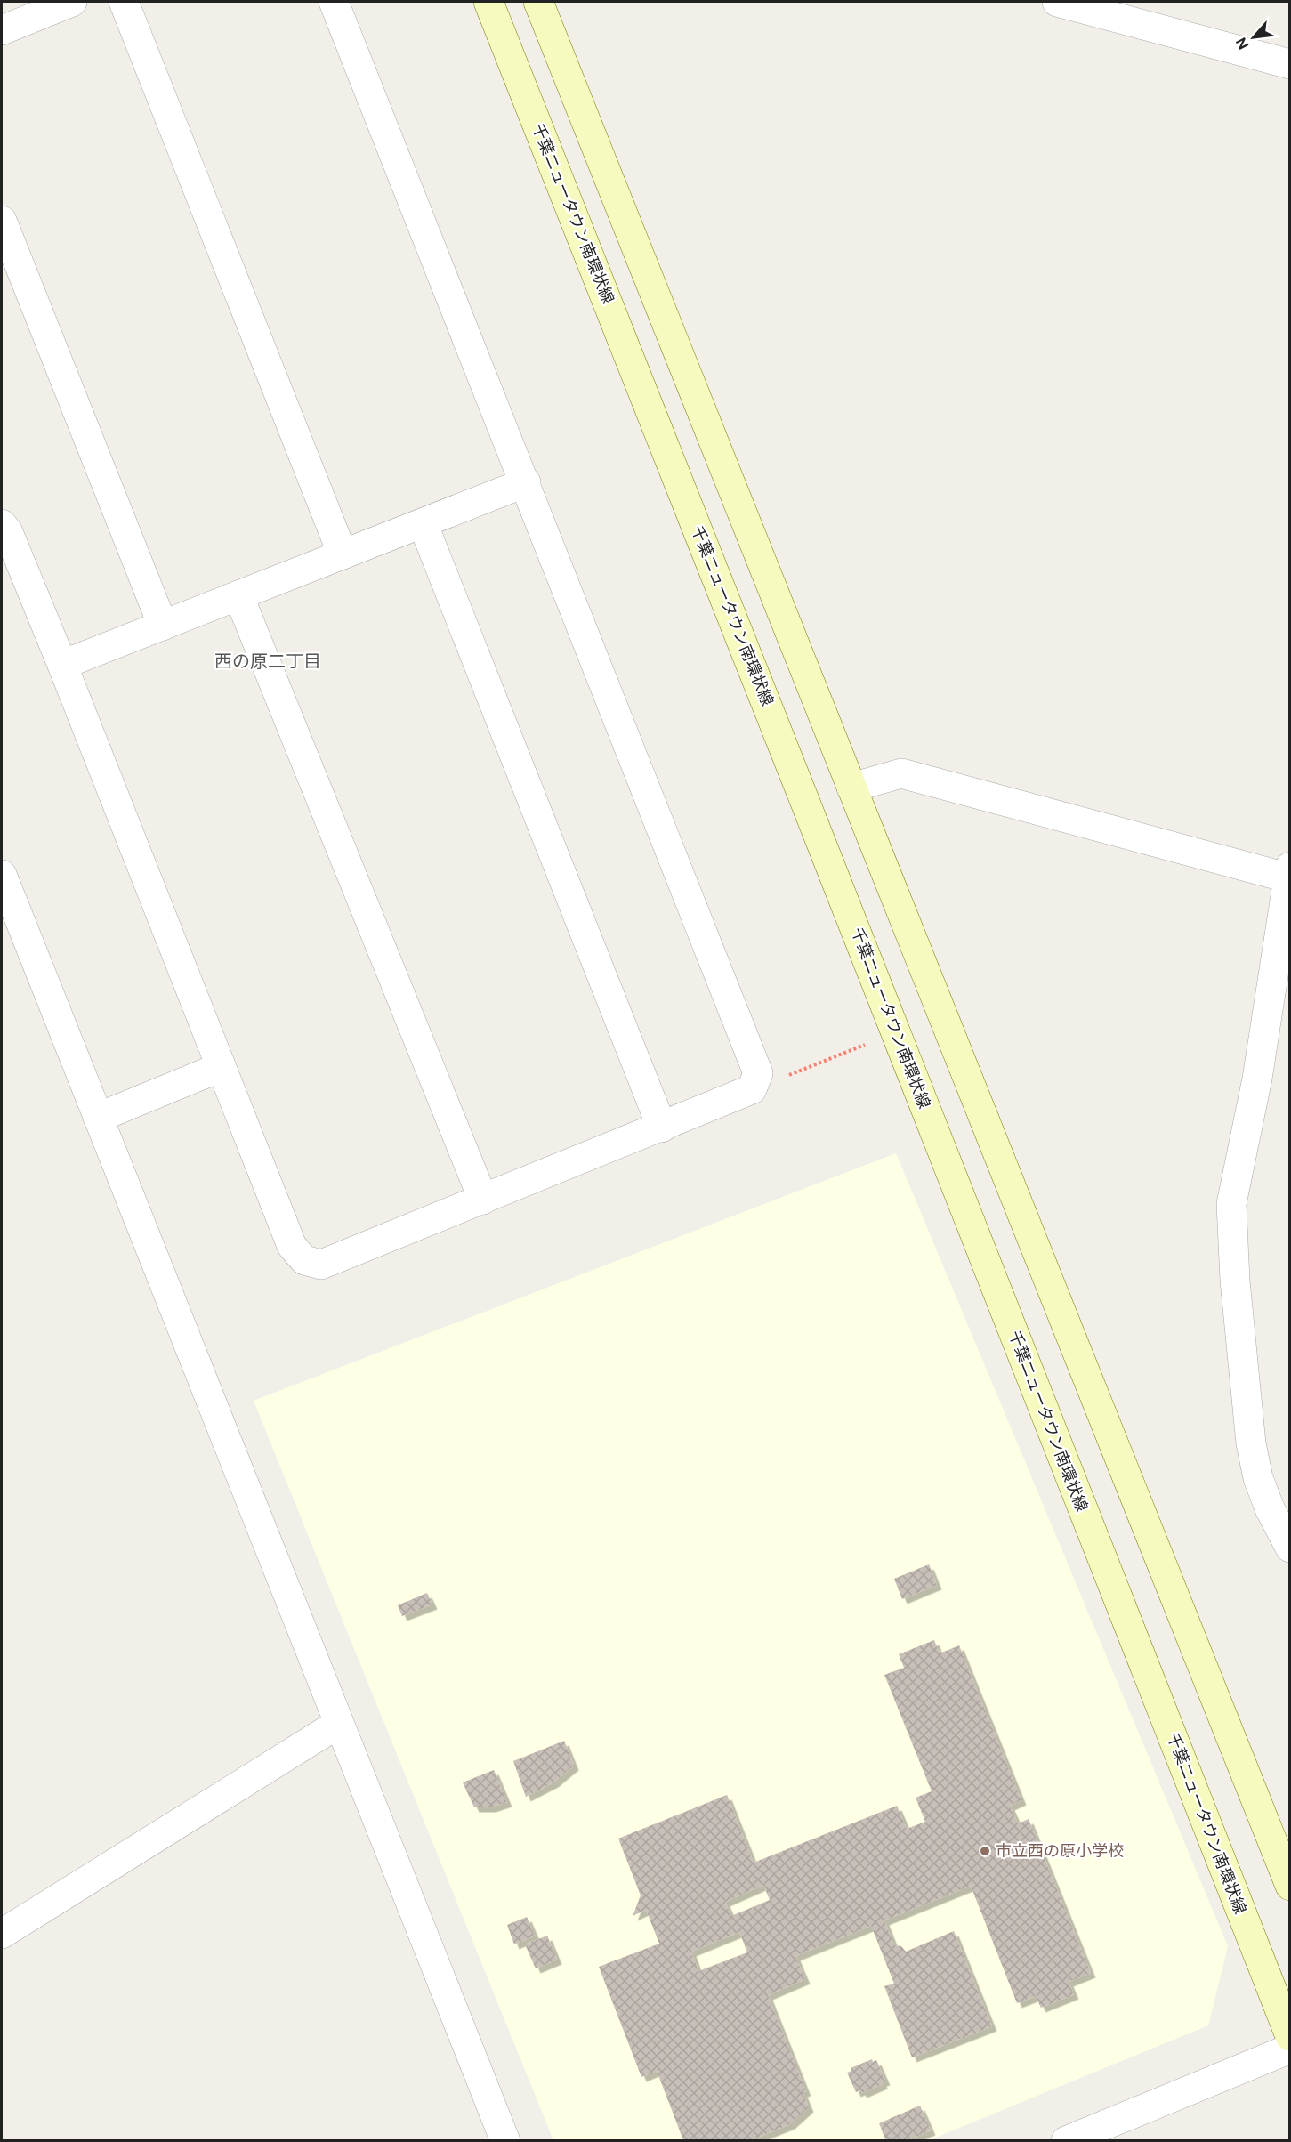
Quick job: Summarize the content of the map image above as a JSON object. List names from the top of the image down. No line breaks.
{"streets":{"main road":["千葉ニュータウン南環状線"]},"districts":["西の原二丁目"],"places":["市立西の原小学校"],"north":"bottom left"}
